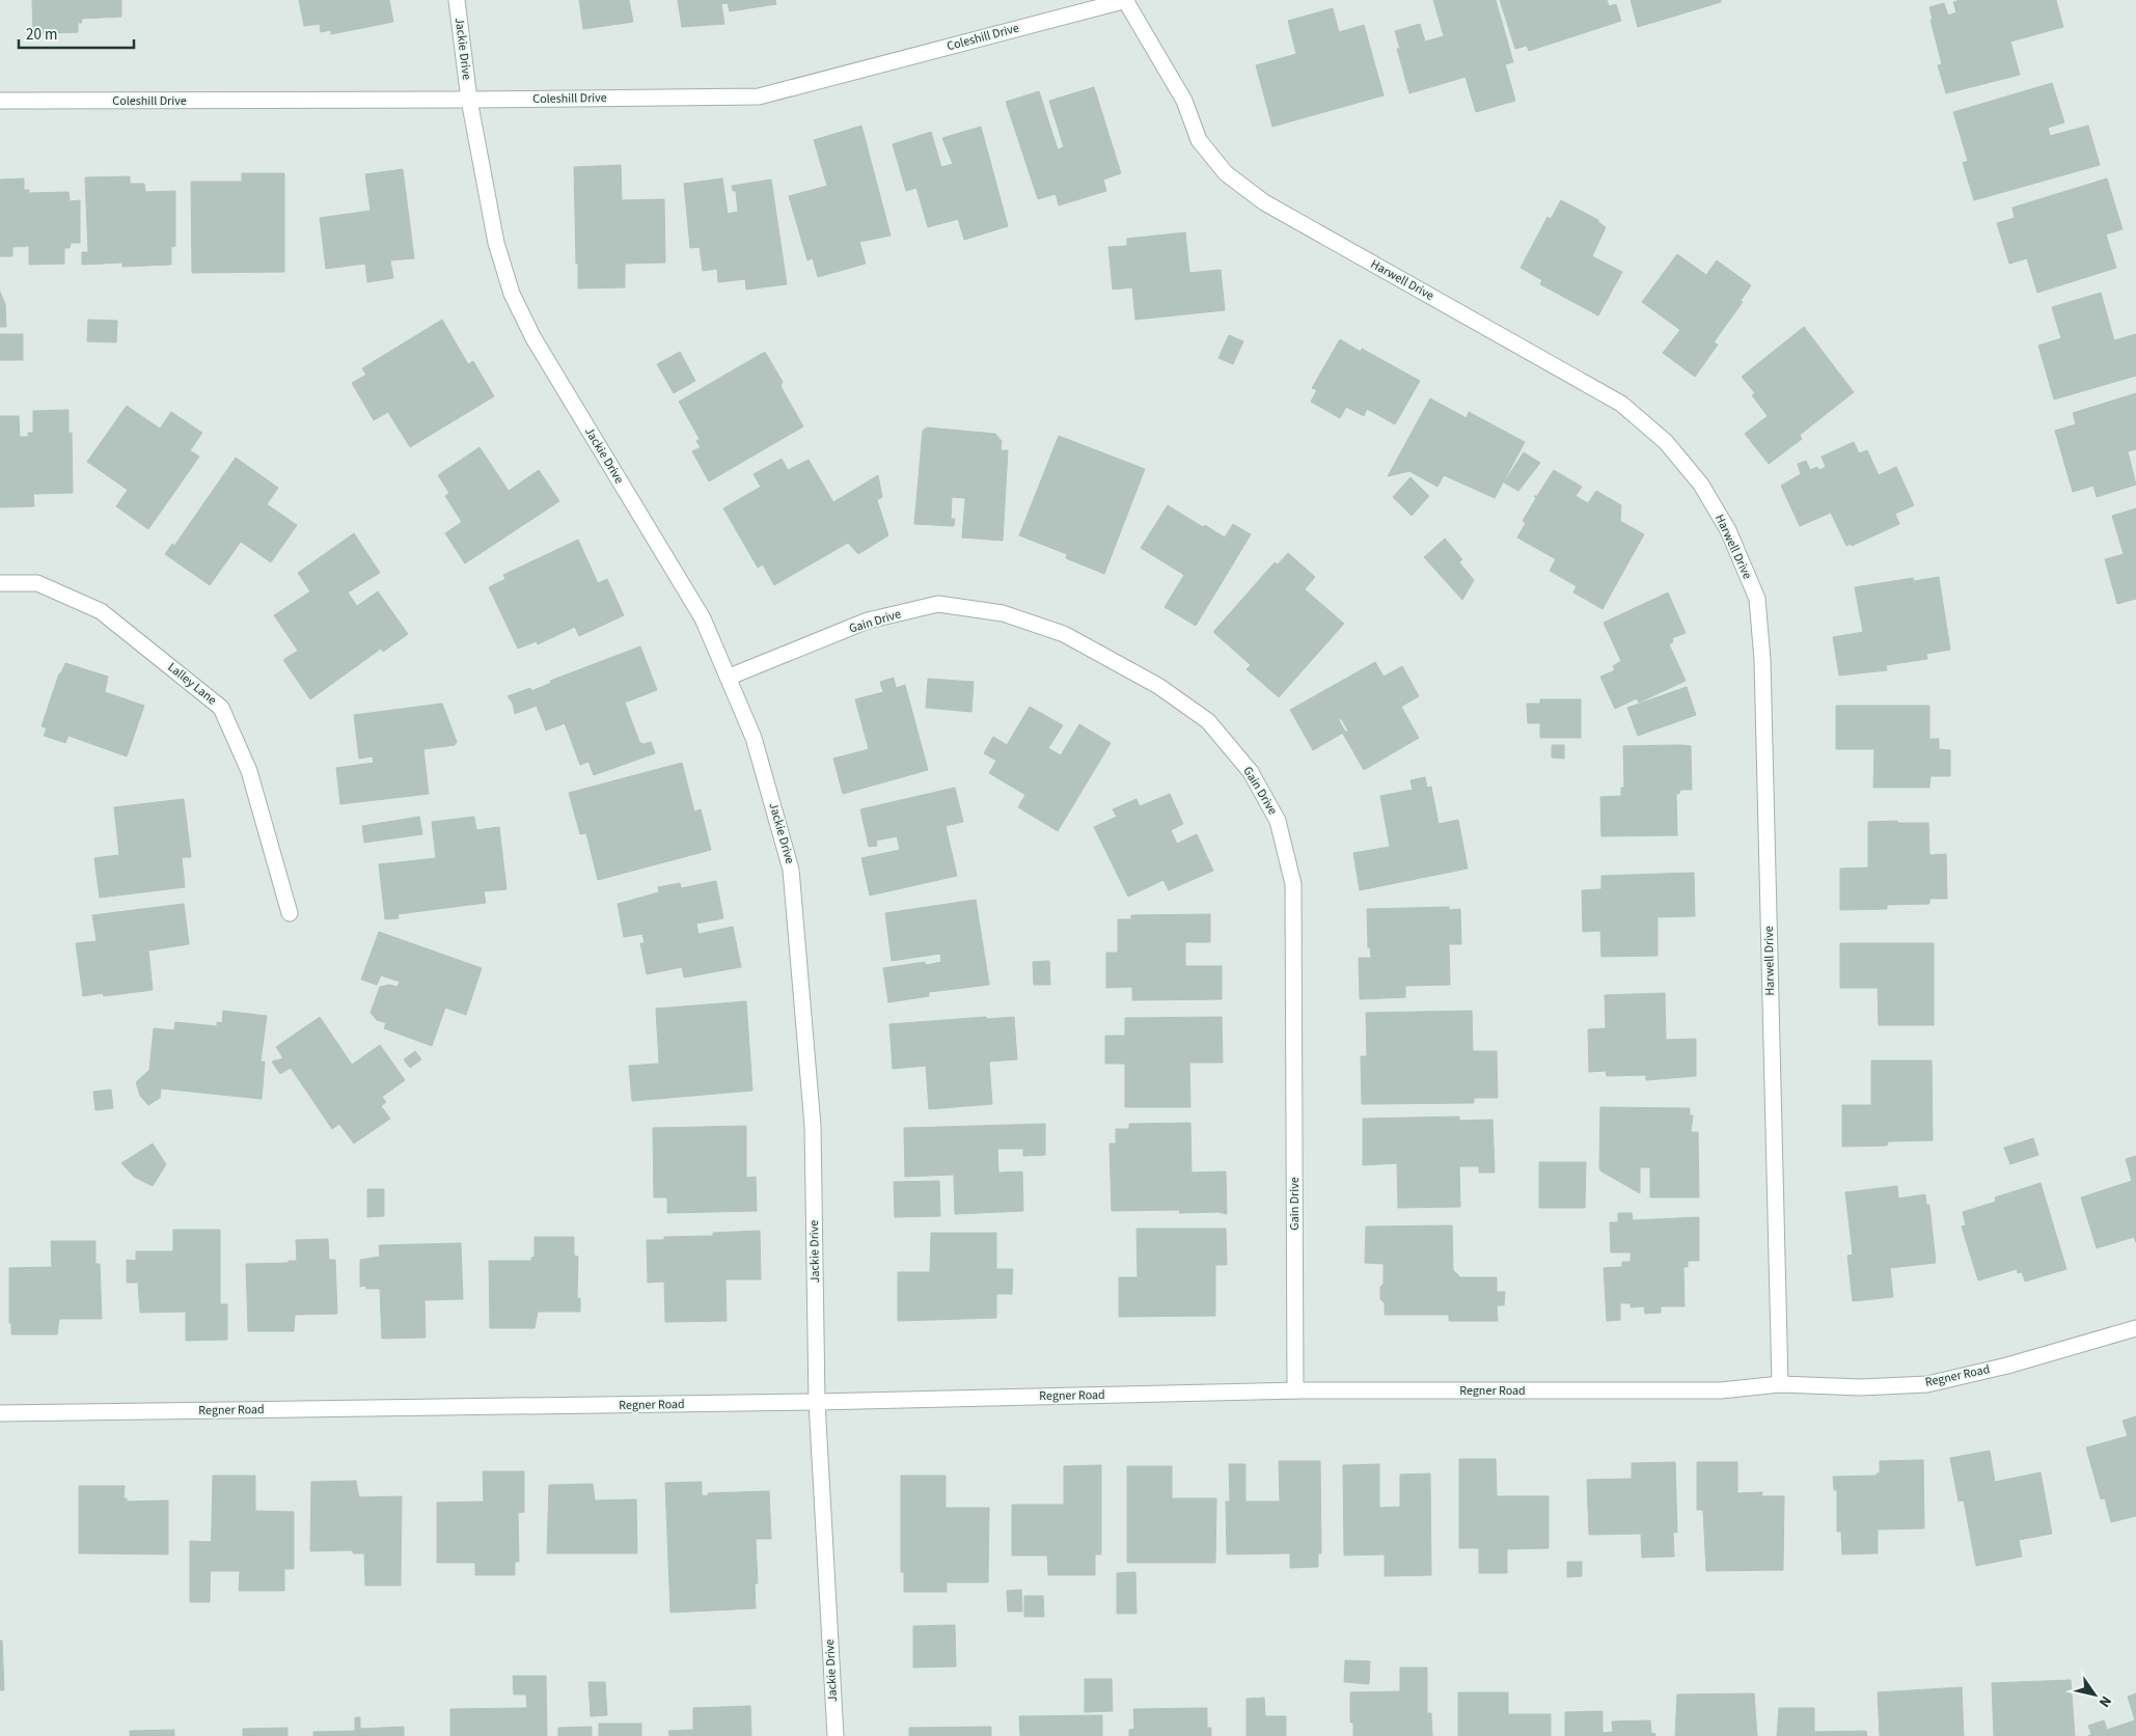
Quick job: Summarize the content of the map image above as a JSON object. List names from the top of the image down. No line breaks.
{"streets":{"street":["Coleshill Drive","Jackie Drive","Harwell Drive","Gain Drive","Lalley Lane","Regner Road"]},"crossings":[["Coleshill Drive","Jackie Drive"],["Coleshill Drive","Harwell Drive"],["Jackie Drive","Gain Drive"],["Jackie Drive","Regner Road"],["Harwell Drive","Regner Road"],["Gain Drive","Regner Road"]],"scale_bar":"20 m","north":"bottom right"}
